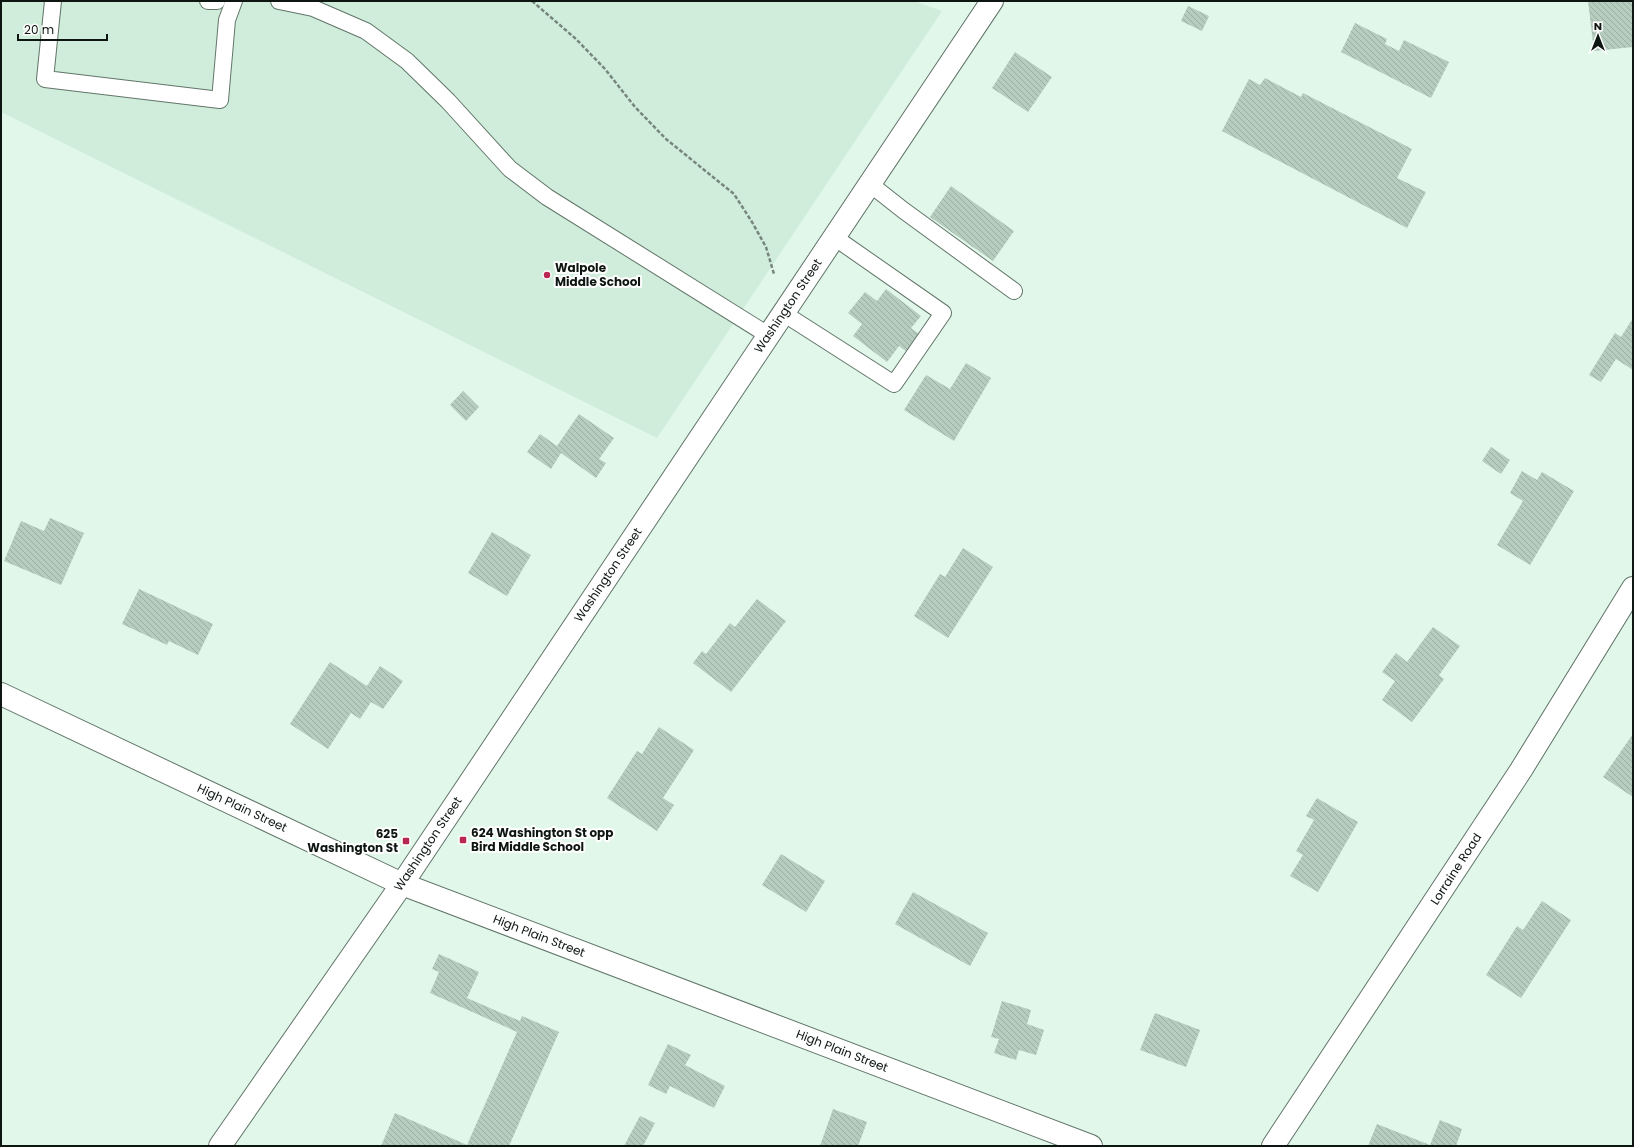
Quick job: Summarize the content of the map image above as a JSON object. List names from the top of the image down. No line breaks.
{"streets":{"main road":["Washington Street","High Plain Street","Lorraine Road"]},"crossings":[["Washington Street","High Plain Street"]],"places":{"other":["Walpole Middle School"],"transit":["624 Washington St opp Bird Middle School","625 Washington St"]},"scale_bar":"20 m","north":"top"}
